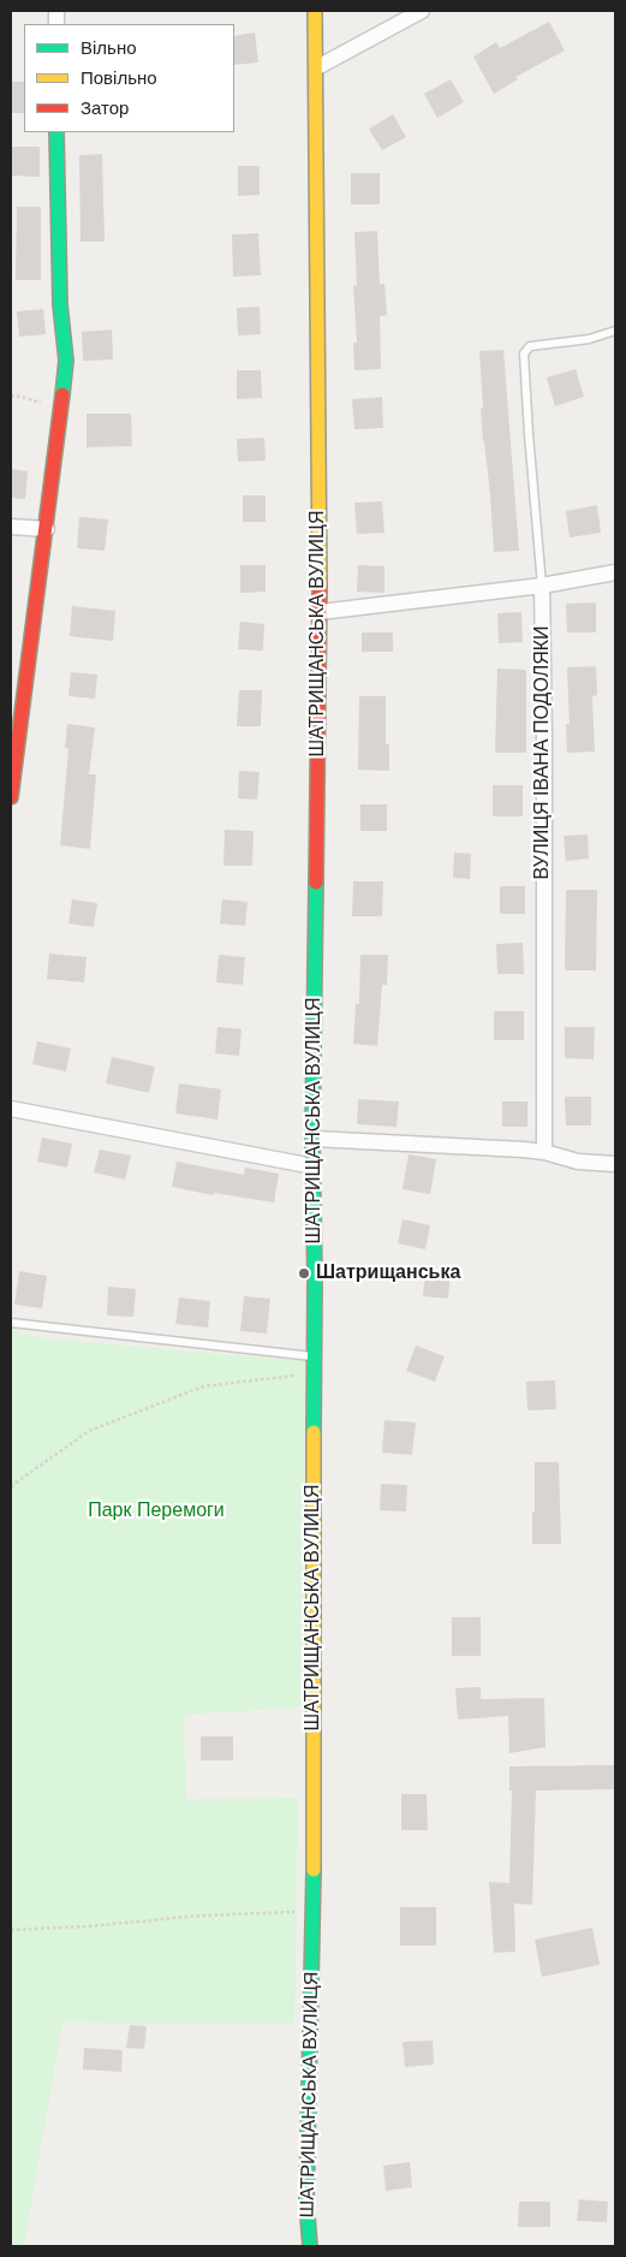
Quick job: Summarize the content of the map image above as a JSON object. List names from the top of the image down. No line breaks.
{"streets":{"street":["ШАТРИЩАНСЬКА ВУЛИЦЯ","ВУЛИЦЯ ІВАНА ПОДОЛЯКИ"]},"parks":["Парк Перемоги"],"places":["Шатрищанська"],"legend":["Вільно","Повільно","Затор"]}
